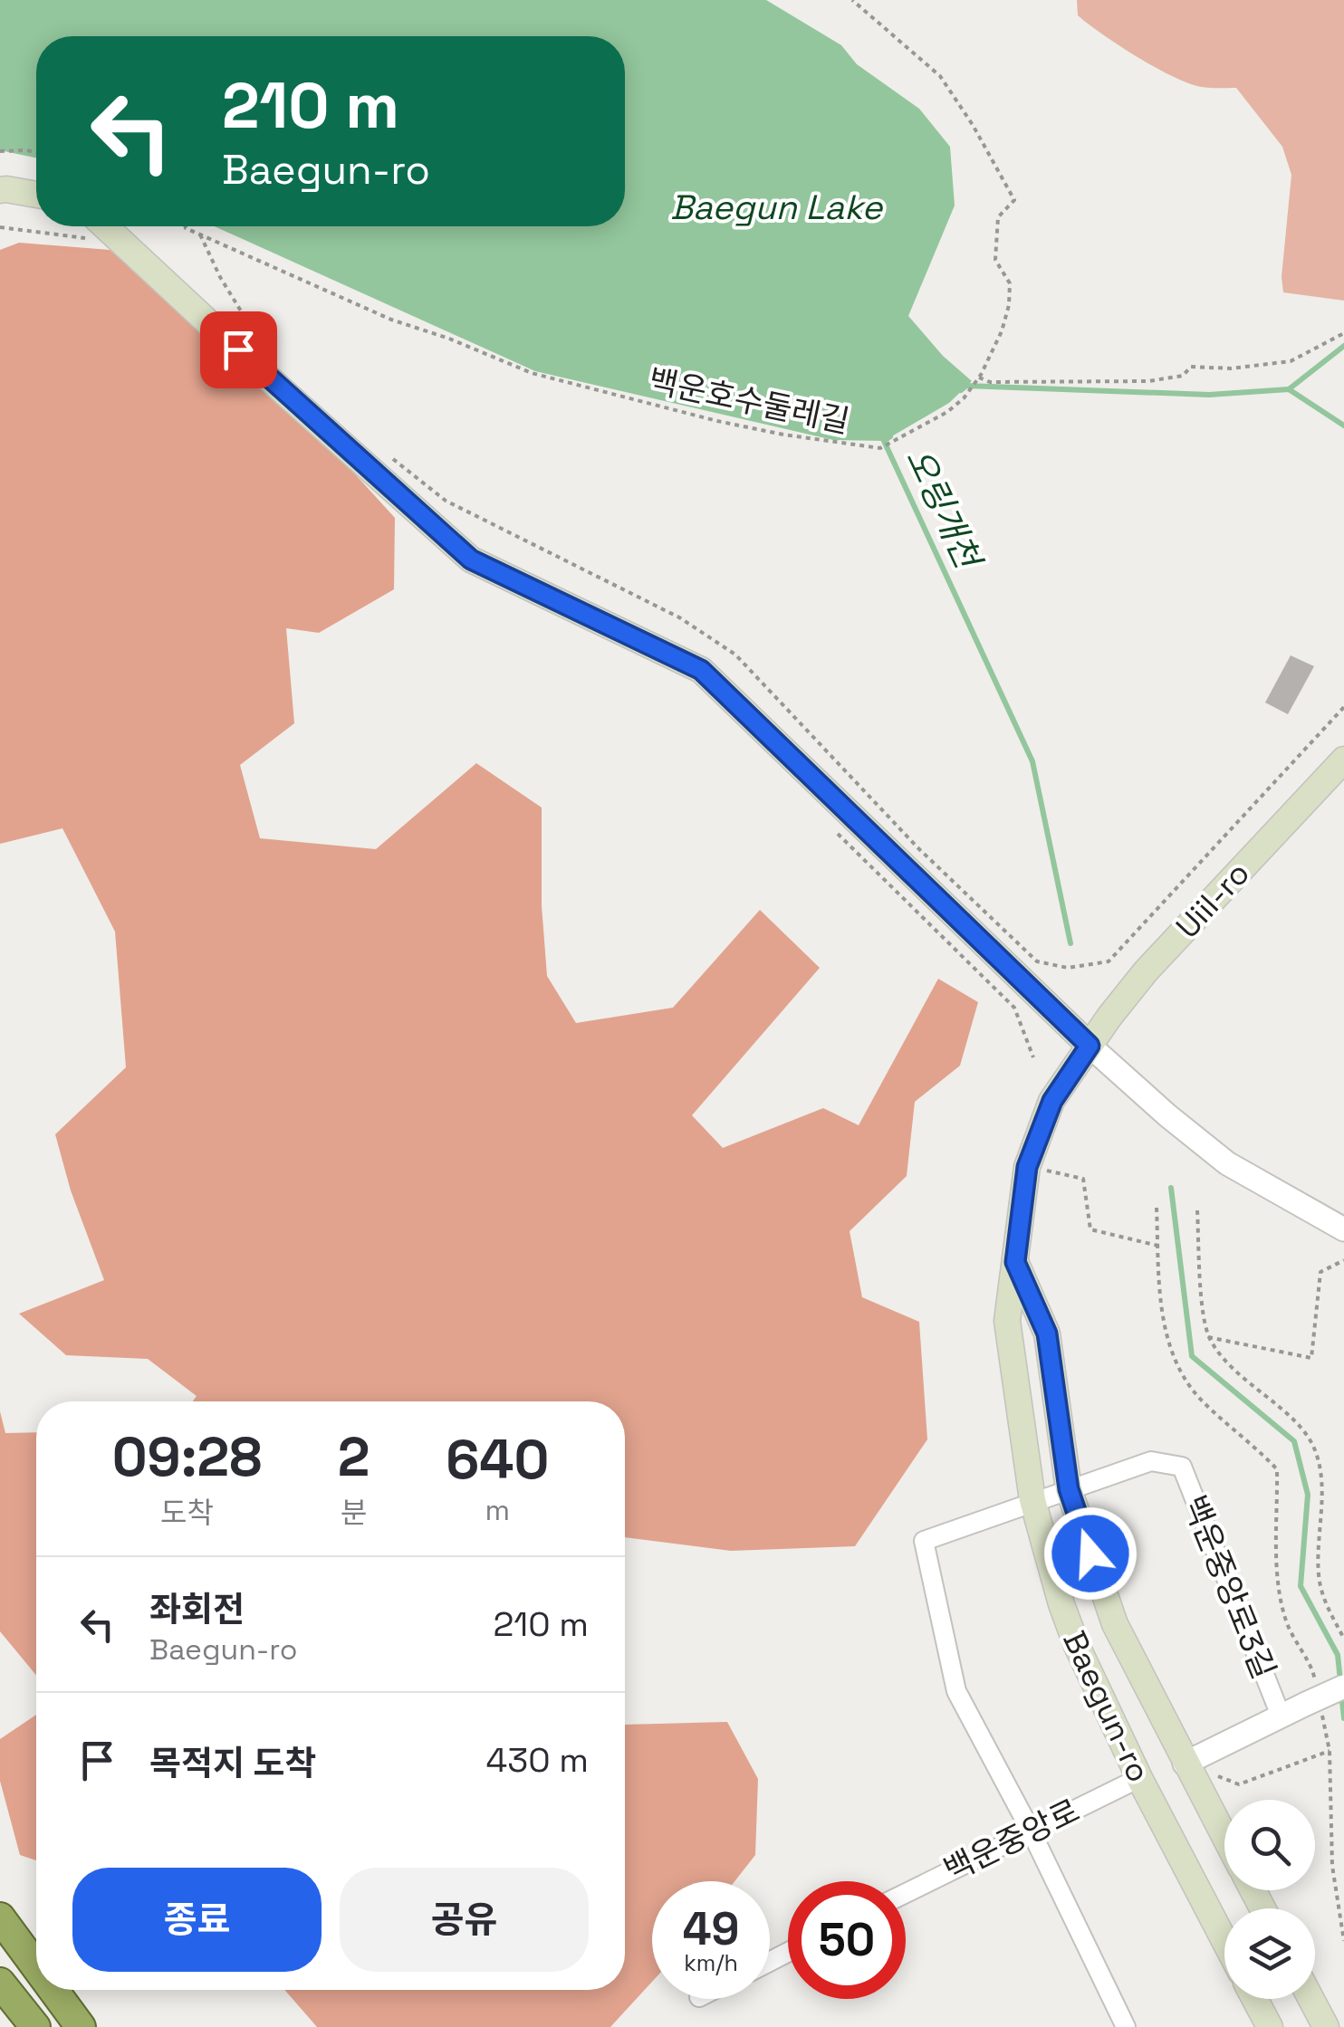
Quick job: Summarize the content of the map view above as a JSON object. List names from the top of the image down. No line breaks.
{"streets":{"main road":["Uiil-ro","Baegun-ro"],"street":["백운중앙로3길","백운중앙로"],"path":["백운호수둘레길"]},"crossings":[["Uiil-ro","Baegun-ro"],["백운중앙로3길","Baegun-ro"],["Baegun-ro","백운중앙로"]],"water":["Baegun Lake","오링개천"],"page":{"turn":["210 m","Baegun-ro"],"eta":["09:28","도착","2","분","640","m"],"list":[{"name":"좌회전","note":"Baegun-ro","value":"210 m"},{"name":"목적지 도착","value":"430 m"}],"buttons":["종료","공유"],"speed":"49 km/h","limit":"50"}}
